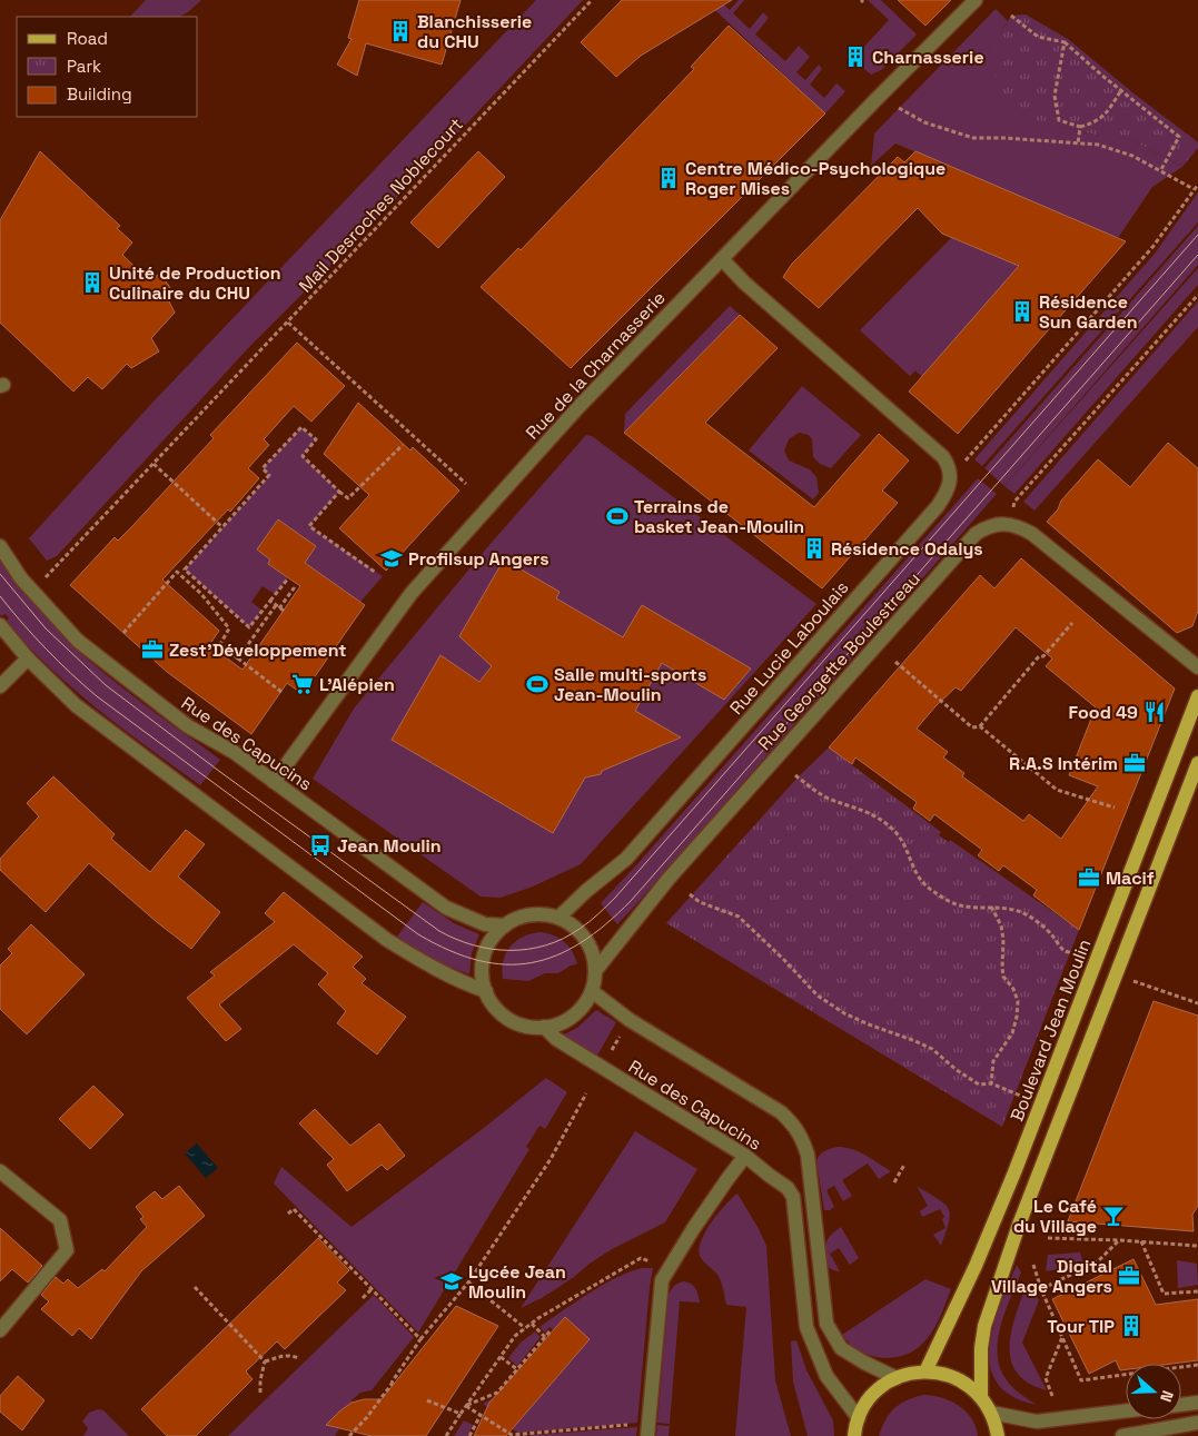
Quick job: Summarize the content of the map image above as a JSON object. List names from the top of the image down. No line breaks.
{"streets":{"main road":["Boulevard Jean Moulin"],"street":["Rue de la Charnasserie","Rue Lucie Laboulais","Rue Georgette Boulestreau","Rue des Capucins"],"path":["Mail Desroches Noblecourt"]},"crossings":[["Rue de la Charnasserie","Rue Lucie Laboulais"],["Rue de la Charnasserie","Rue des Capucins"],["Rue Lucie Laboulais","Rue Georgette Boulestreau"],["Rue Lucie Laboulais","Rue des Capucins"],["Rue Georgette Boulestreau","Rue des Capucins"]],"places":{"building":["Blanchisserie du CHU","Charnasserie","Centre Médico-Psychologique Roger Mises","Unité de Production Culinaire du CHU","Résidence Sun Garden","Résidence Odalys","Tour TIP"],"sports":["Terrains de basket Jean-Moulin","Salle multi-sports Jean-Moulin"],"school or university":["Profilsup Angers","Lycée Jean Moulin"],"office":["Zest’Développement","R.A.S Intérim","Macif","Digital Village Angers"],"supermarket":["L'Alépien"],"restaurant":["Food 49"],"bus stop":["Jean Moulin"],"bar":["Le Café du Village"]},"legend":["Road","Park","Building"],"north":"right"}
